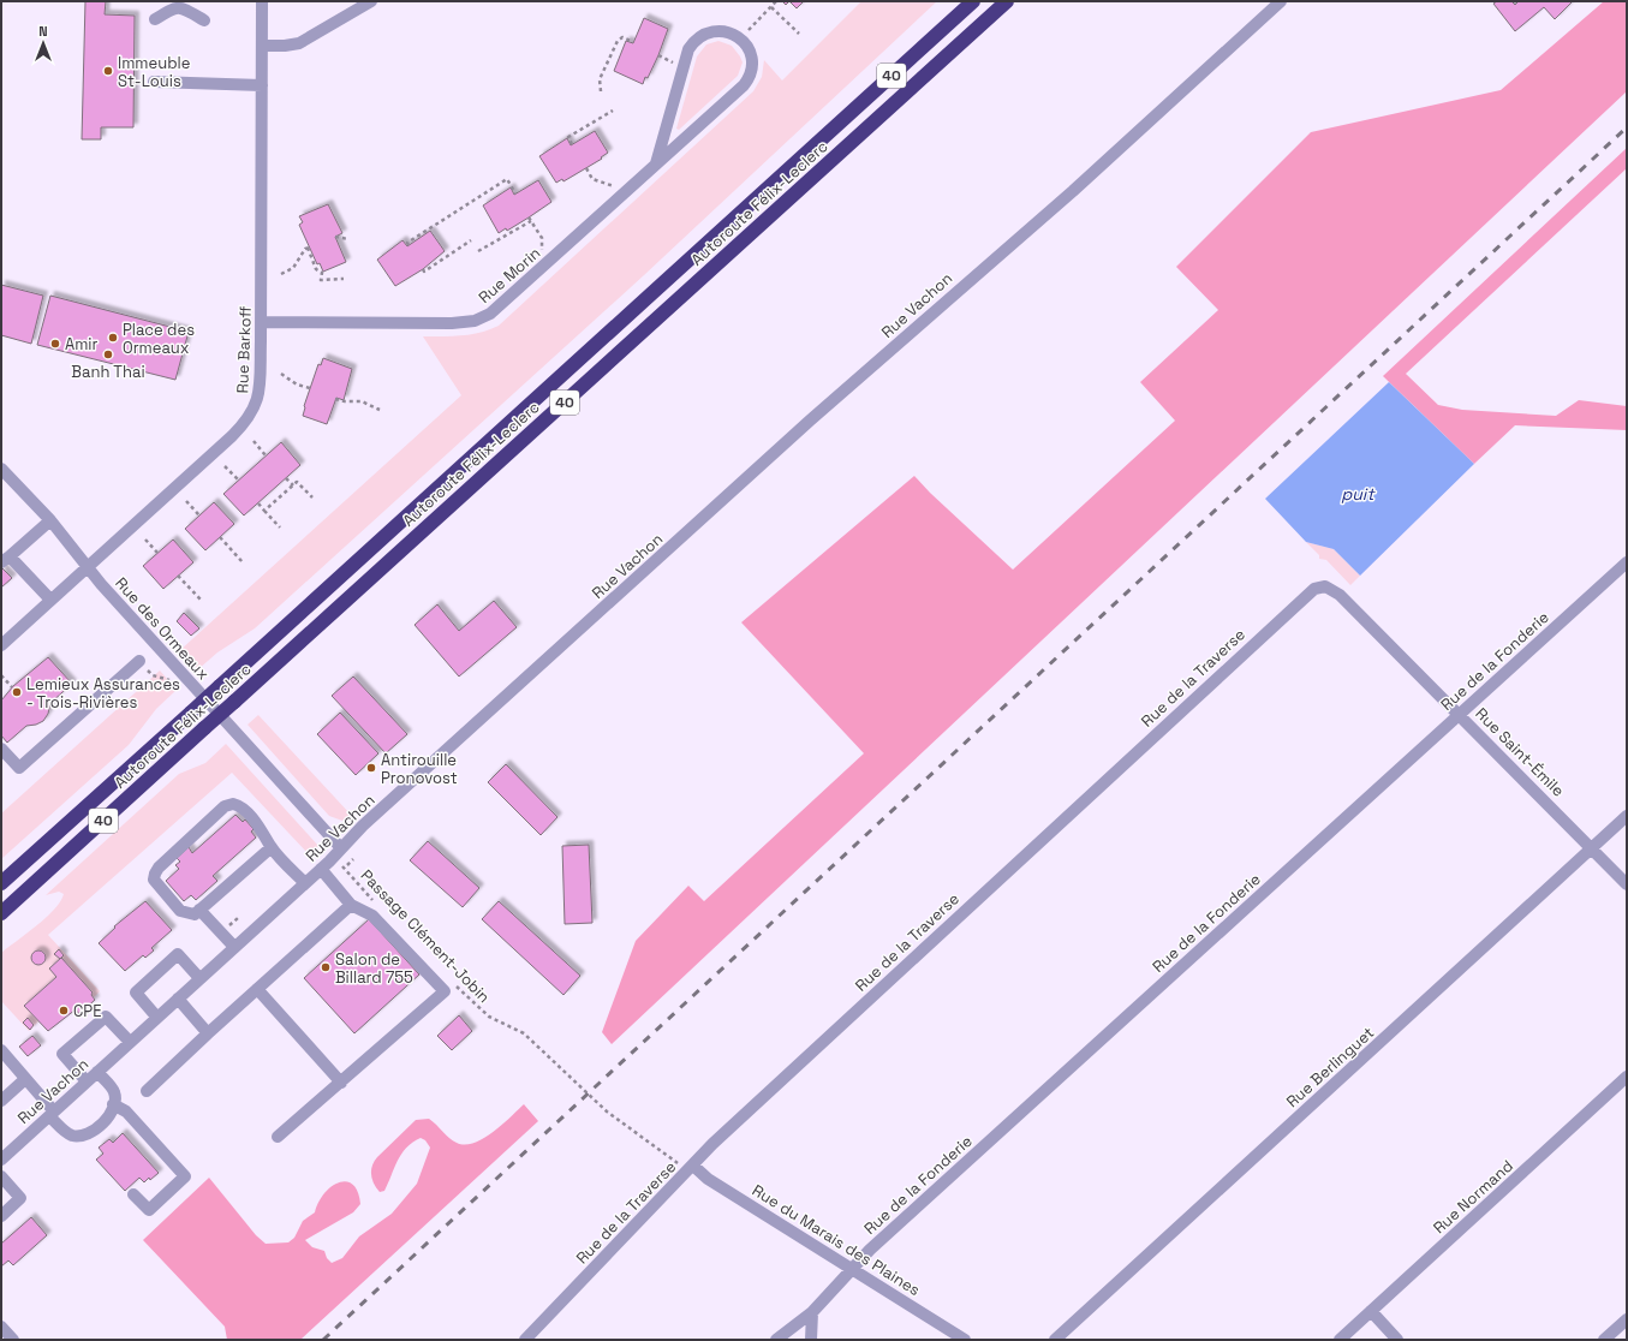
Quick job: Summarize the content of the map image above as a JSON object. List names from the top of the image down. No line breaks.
{"streets":{"highway":["40","Autoroute Félix-Leclerc"],"street":["Rue Morin","Rue Vachon","Rue Barkoff","Rue des Ormeaux","Rue de la Fonderie","Rue de la Traverse","Rue Saint-Émile","Rue Berlinguet","Rue Normand","Rue du Marais des Plaines"],"path":["Passage Clément-Jobin"]},"crossings":[["Rue Morin","Rue Barkoff"],["Rue Vachon","Rue des Ormeaux"],["Rue Barkoff","Rue des Ormeaux"],["Rue de la Fonderie","Rue Saint-Émile"],["Rue de la Fonderie","Rue du Marais des Plaines"],["Rue de la Traverse","Rue Saint-Émile"],["Rue de la Traverse","Rue du Marais des Plaines"],["Rue Saint-Émile","Rue Berlinguet"]],"water":["puit"],"places":["Immeuble St-Louis","Place des Ormeaux","Amir","Banh Thai","Lemieux Assurances - Trois-Rivières","Antirouille Pronovost","Salon de Billard 755","CPE"],"north":"top"}
